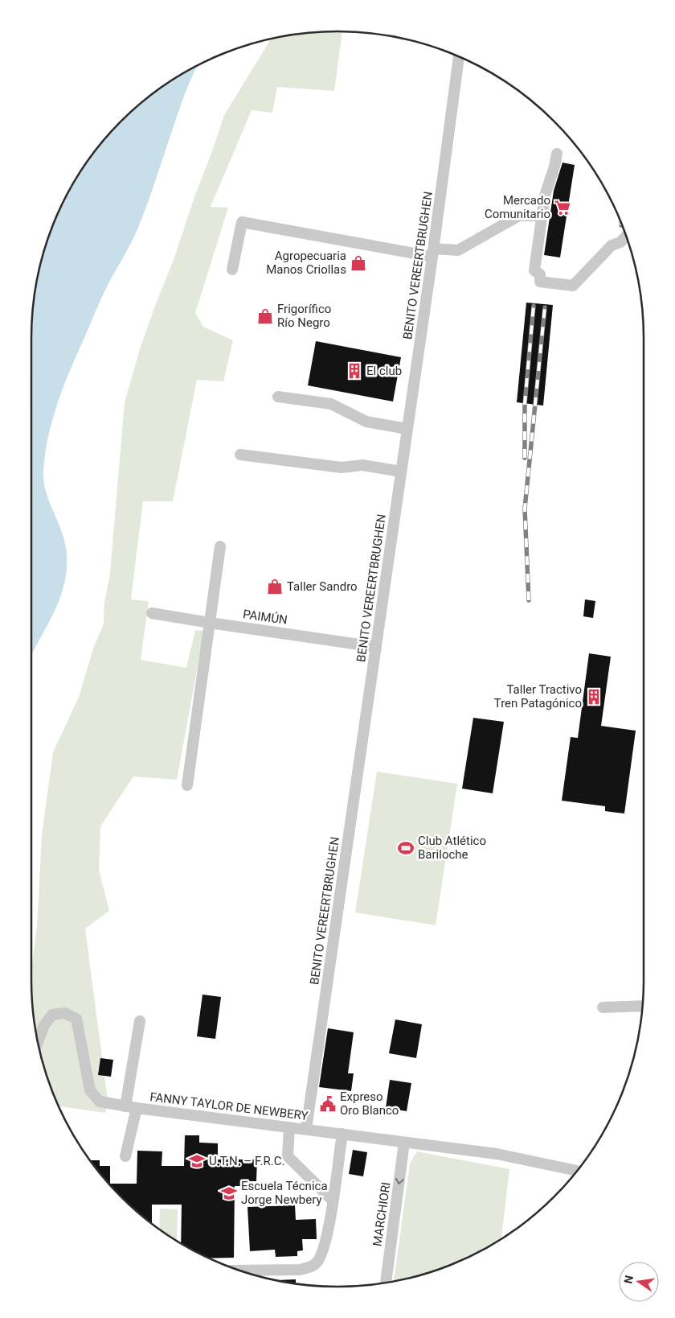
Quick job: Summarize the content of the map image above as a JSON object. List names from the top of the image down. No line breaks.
{"streets":{"street":["BENITO VEREERTBRUGHEN","PAIMÚN","FANNY TAYLOR DE NEWBERY","MARCHIORI"]},"crossings":[["BENITO VEREERTBRUGHEN","PAIMÚN"],["BENITO VEREERTBRUGHEN","FANNY TAYLOR DE NEWBERY"],["FANNY TAYLOR DE NEWBERY","MARCHIORI"]],"places":{"supermarket":["Mercado Comunitario"],"shop":["Agropecuaria Manos Criollas","Frigorífico Río Negro","Taller Sandro"],"building":["El club","Taller Tractivo Tren Patagónico"],"sports":["Club Atlético Bariloche"],"public building":["Expreso Oro Blanco"],"school or university":["U.T.N. – F.R.C.","Escuela Técnica Jorge Newbery"]},"north":"left"}
